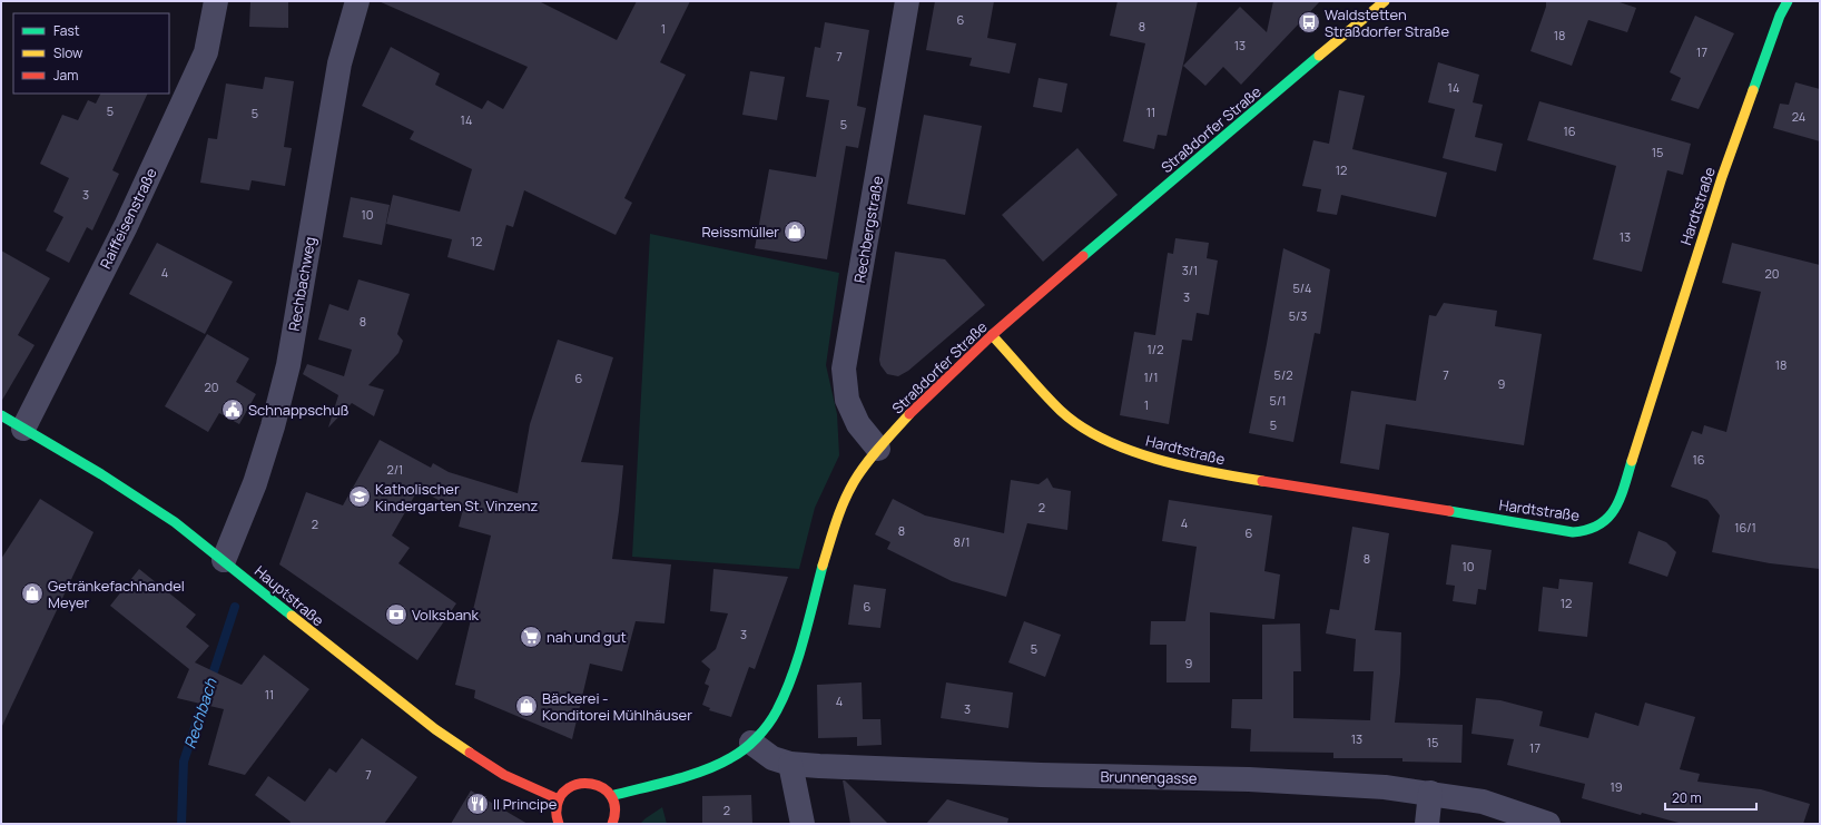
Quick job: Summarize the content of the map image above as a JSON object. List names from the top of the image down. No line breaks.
{"streets":{"street":["Straßdorfer Straße","Hardtstraße","Raiffeisenstraße","Rechbergstraße","Rechbachweg","Hauptstraße","Brunnengasse"]},"crossings":[["Straßdorfer Straße","Hardtstraße"],["Straßdorfer Straße","Rechbergstraße"],["Straßdorfer Straße","Brunnengasse"],["Raiffeisenstraße","Hauptstraße"],["Rechbachweg","Hauptstraße"]],"water":["Rechbach"],"places":{"bus stop":["Waldstetten Straßdorfer Straße"],"shop":["Reissmüller","Getränkefachhandel Meyer","Bäckerei - Konditorei Mühlhäuser"],"public building":["Schnappschuß"],"school or university":["Katholischer Kindergarten St. Vinzenz"],"bank":["Volksbank"],"supermarket":["nah und gut"],"restaurant":["Il Principe"]},"house_numbers":["6","8","1","18","13","17","7","14","5","11","5","24","14","5","16","15","12","3","10","13","12","3/1","4","20","5/4","3","5/3","8","1/2","18","5/2","7","1/1","6","9","20","5/1","1","5","16","2/1","2","4","2","16/1","8","6","8/1","8","10","12","6","3","5","9","11","4","3","13","15","17","7","19","2"],"legend":["Fast","Slow","Jam"],"scale_bar":"20 m"}
